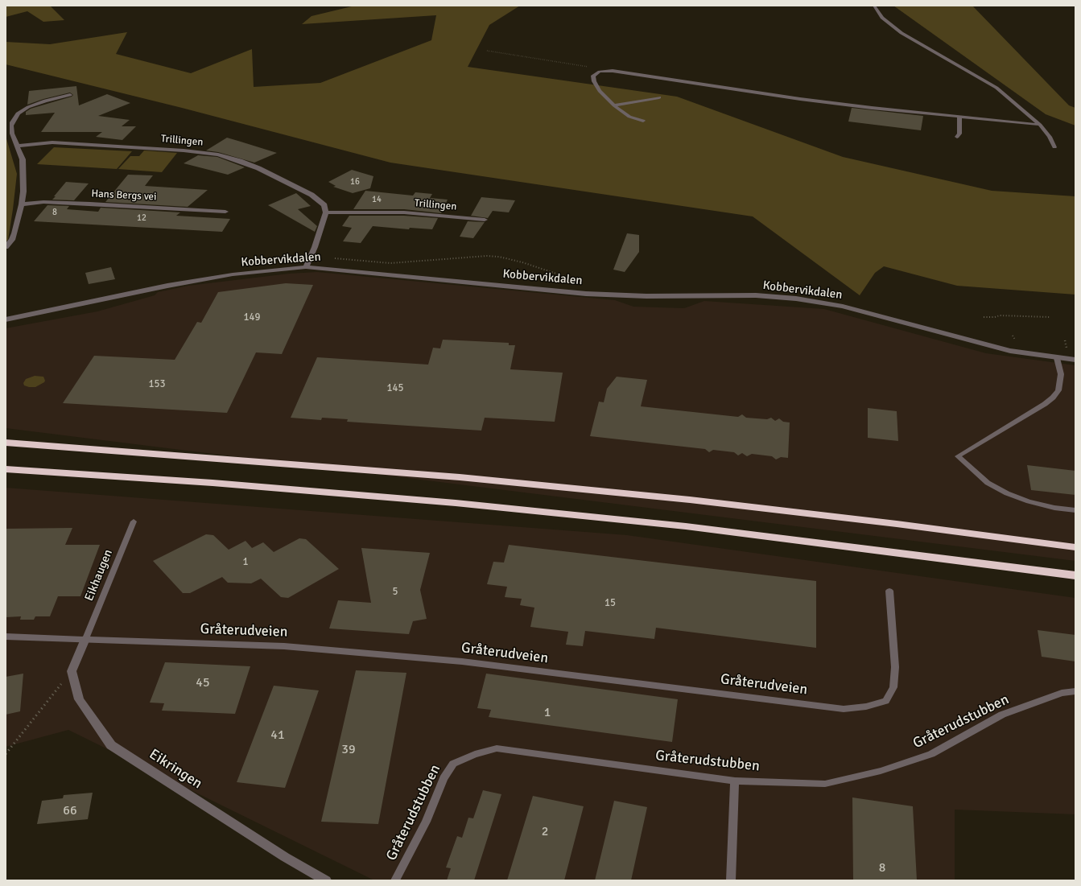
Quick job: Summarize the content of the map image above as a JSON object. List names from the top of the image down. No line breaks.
{"streets":{"street":["Trillingen","Hans Bergs vei","Kobbervikdalen","Eikringen"],"lane":["Eikhaugen","Gråterudveien","Gråterudstubben"]},"crossings":[["Eikhaugen","Gråterudveien"]],"house_numbers":["16","14","8","12","149","153","145","1","5","15","45","1","41","39","66","2","8"]}
